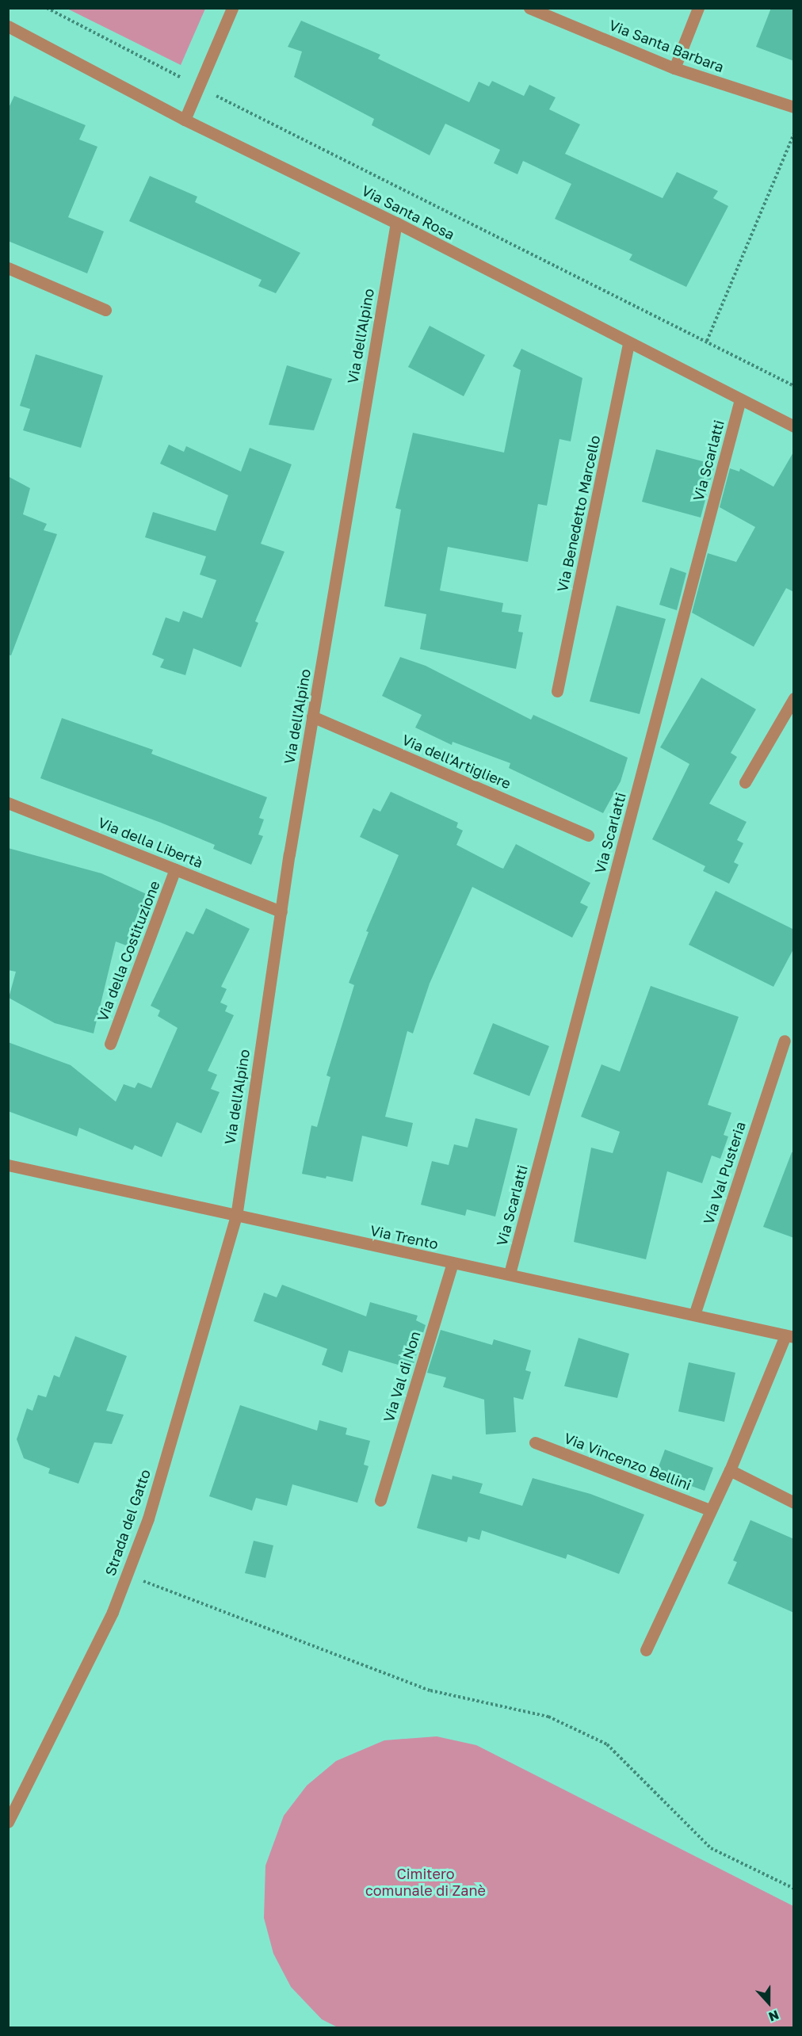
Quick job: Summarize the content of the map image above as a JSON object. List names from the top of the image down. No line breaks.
{"streets":{"street":["Via Santa Barbara","Via Santa Rosa","Via dell'Alpino","Via Scarlatti","Via Benedetto Marcello","Via dell'Artigliere","Via della Libertà","Via della Costituzione","Via Val Pusteria","Via Trento","Via Val di Non","Via Vincenzo Bellini","Strada del Gatto"]},"crossings":[["Via Santa Rosa","Via dell'Alpino"],["Via Santa Rosa","Via Scarlatti"],["Via Santa Rosa","Via Benedetto Marcello"],["Via dell'Alpino","Via dell'Artigliere"],["Via dell'Alpino","Via della Libertà"],["Via dell'Alpino","Via Trento"],["Via dell'Alpino","Strada del Gatto"],["Via Scarlatti","Via Trento"],["Via della Libertà","Via della Costituzione"],["Via Val Pusteria","Via Trento"],["Via Trento","Via Val di Non"],["Via Trento","Strada del Gatto"]],"parks":["Cimitero comunale di Zanè"],"north":"bottom"}
